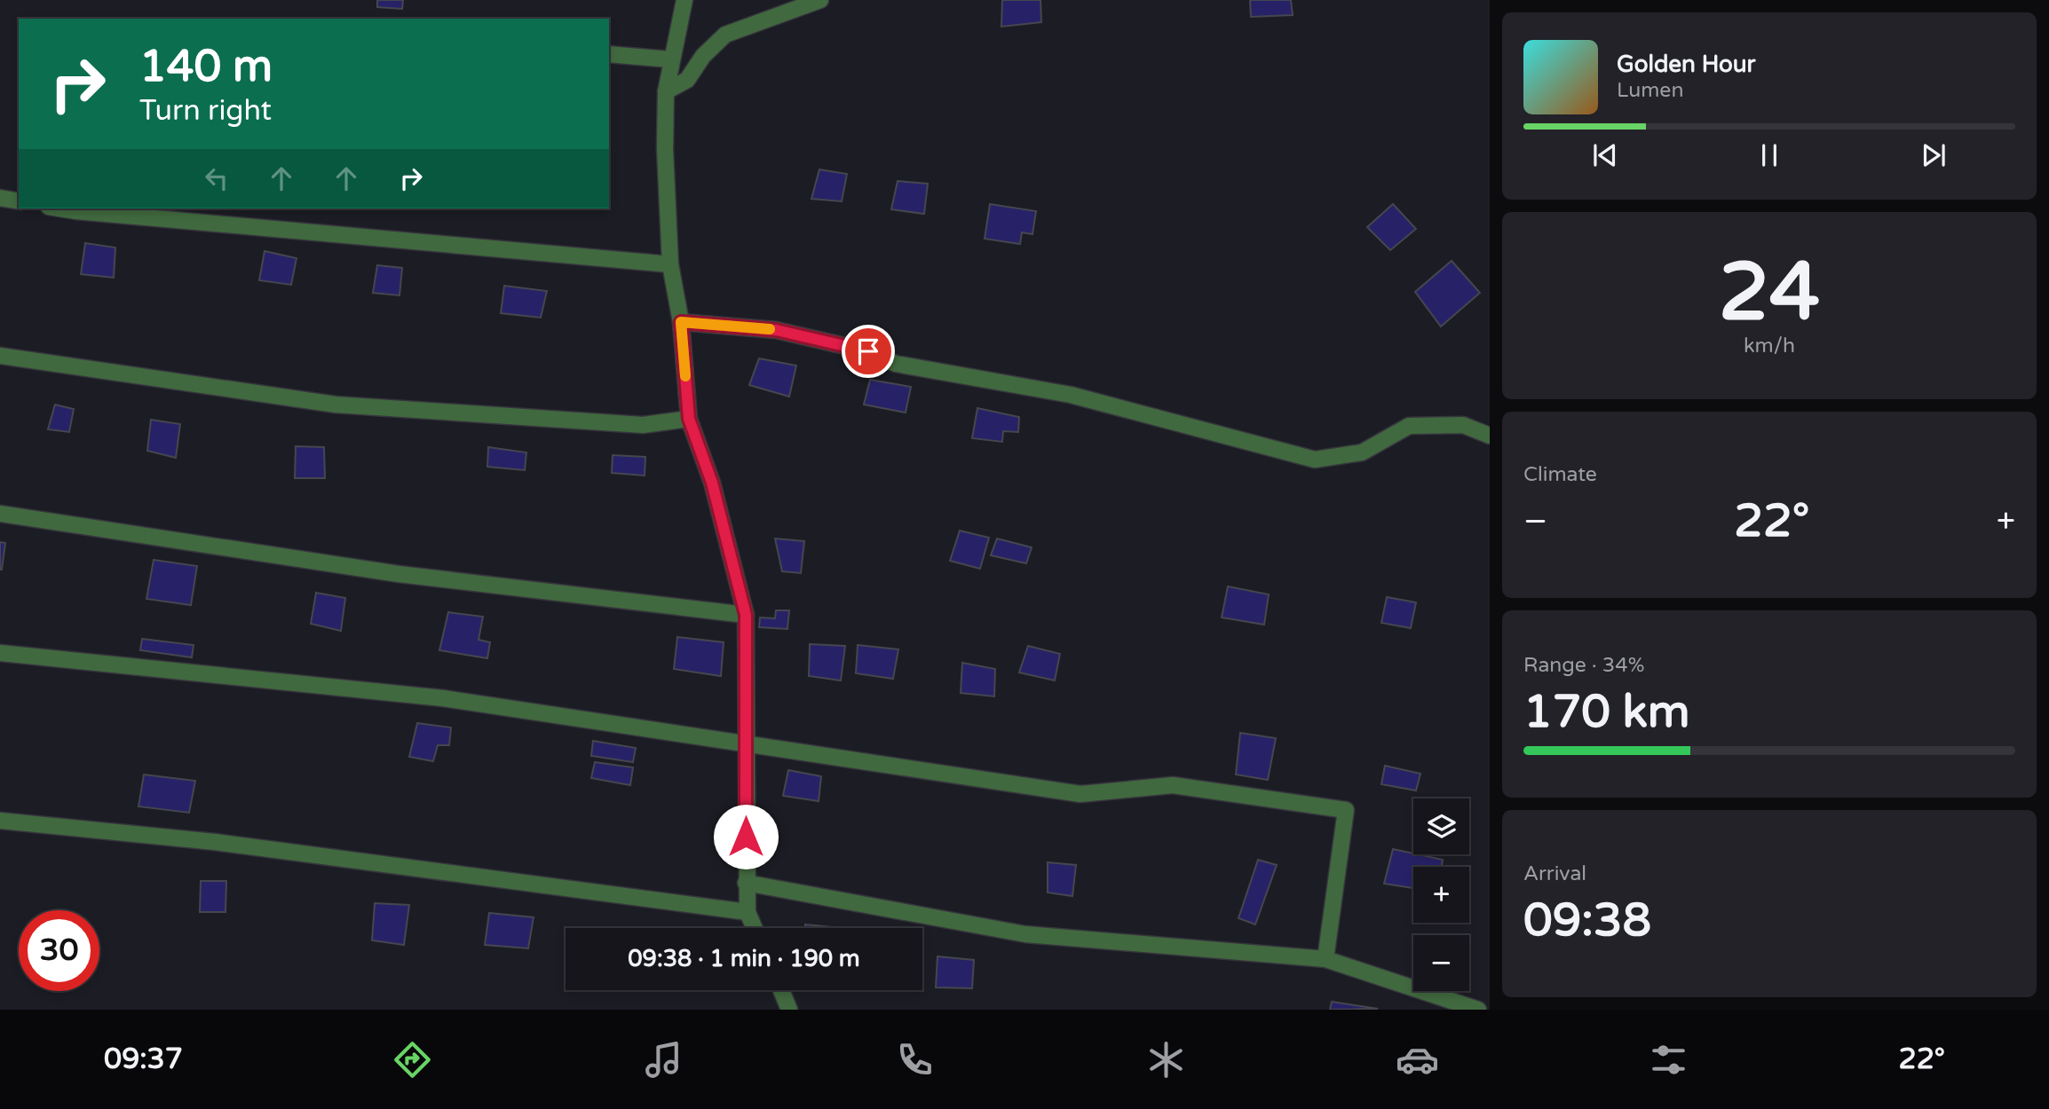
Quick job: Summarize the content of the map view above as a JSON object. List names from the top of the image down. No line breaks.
{"page":{"turn":["140 m","Turn right"],"song":["Golden Hour","Lumen"],"tile":[["24","km/h"],"Climate",["Range · 34%","170 km"],["Arrival","09:38"]],"heat":["−","22°","+"],"map_buttons":["+","−"],"limit":"30","trip":"09:38 · 1 min · 190 m","tabs":["09:37","22°"]}}
